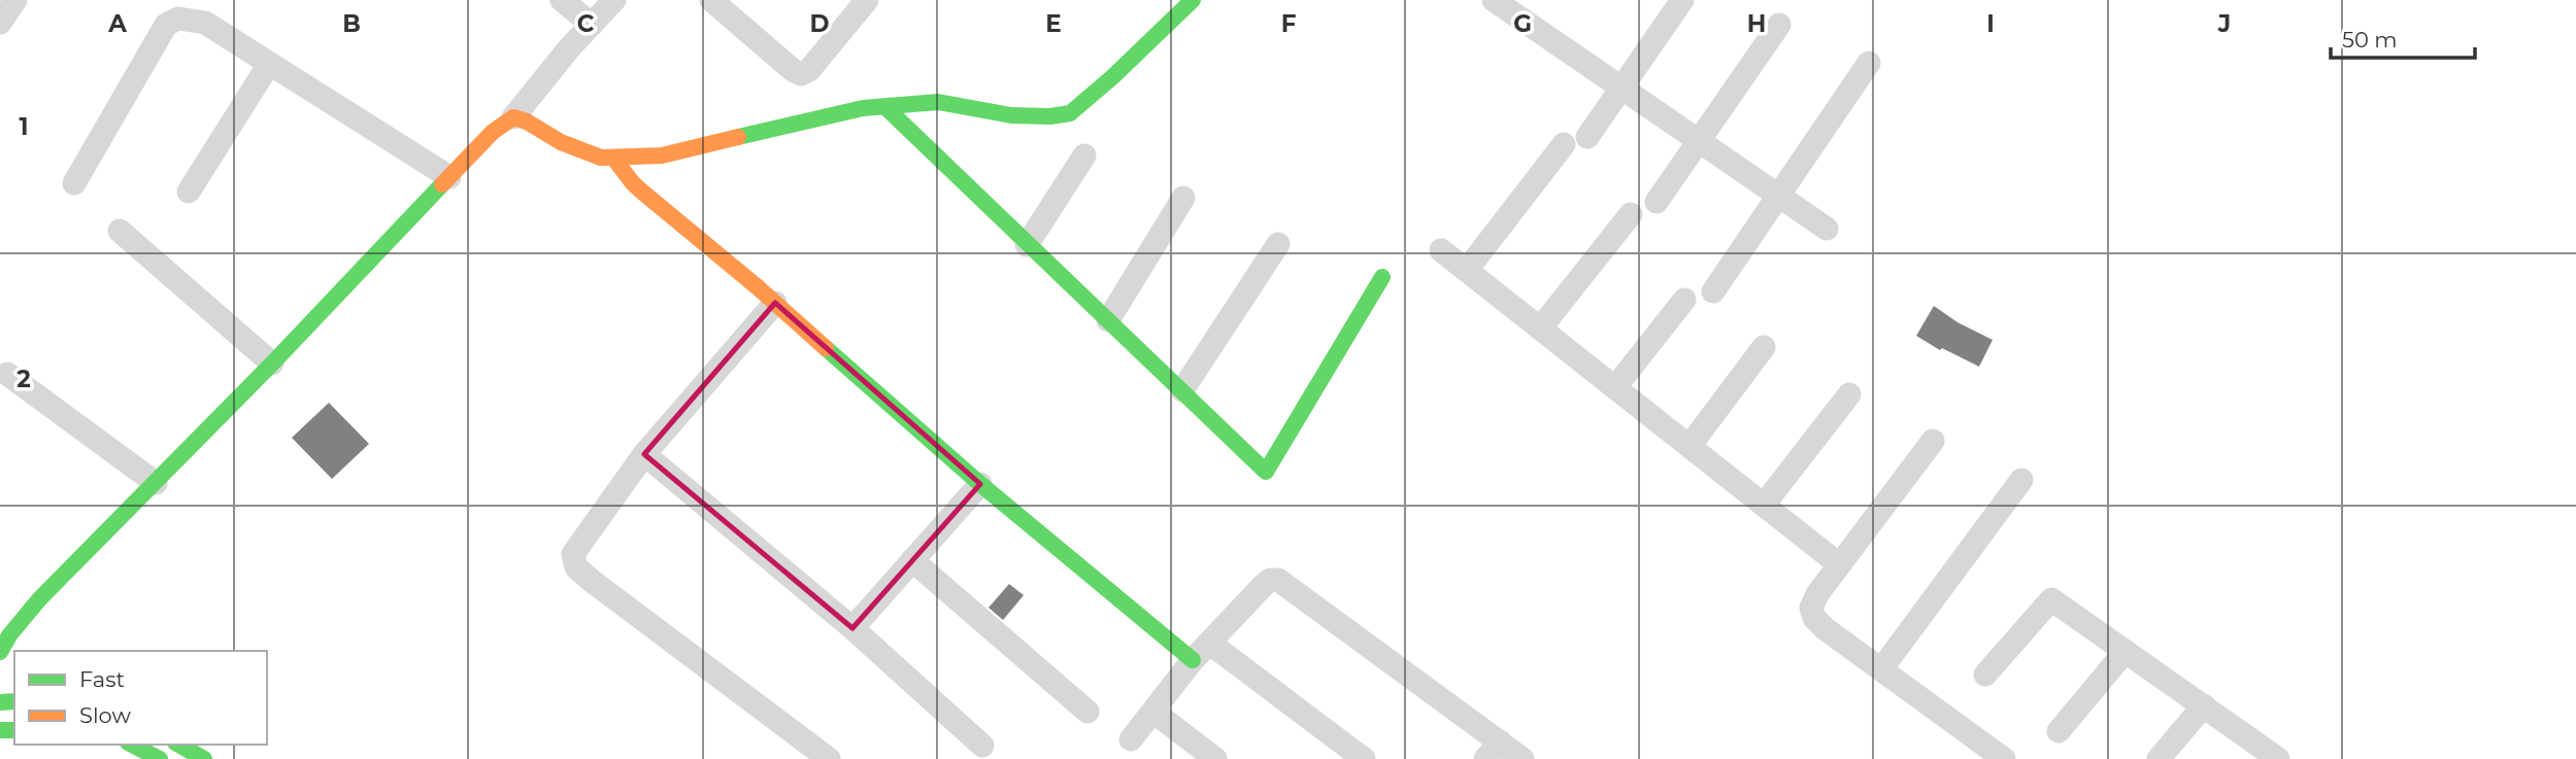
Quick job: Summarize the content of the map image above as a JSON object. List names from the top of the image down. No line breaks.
{"legend":["Fast","Slow"],"scale_bar":"50 m","grid":{"columns":["A","B","C","D","E","F","G","H","I","J"],"rows":["1","2"]}}
